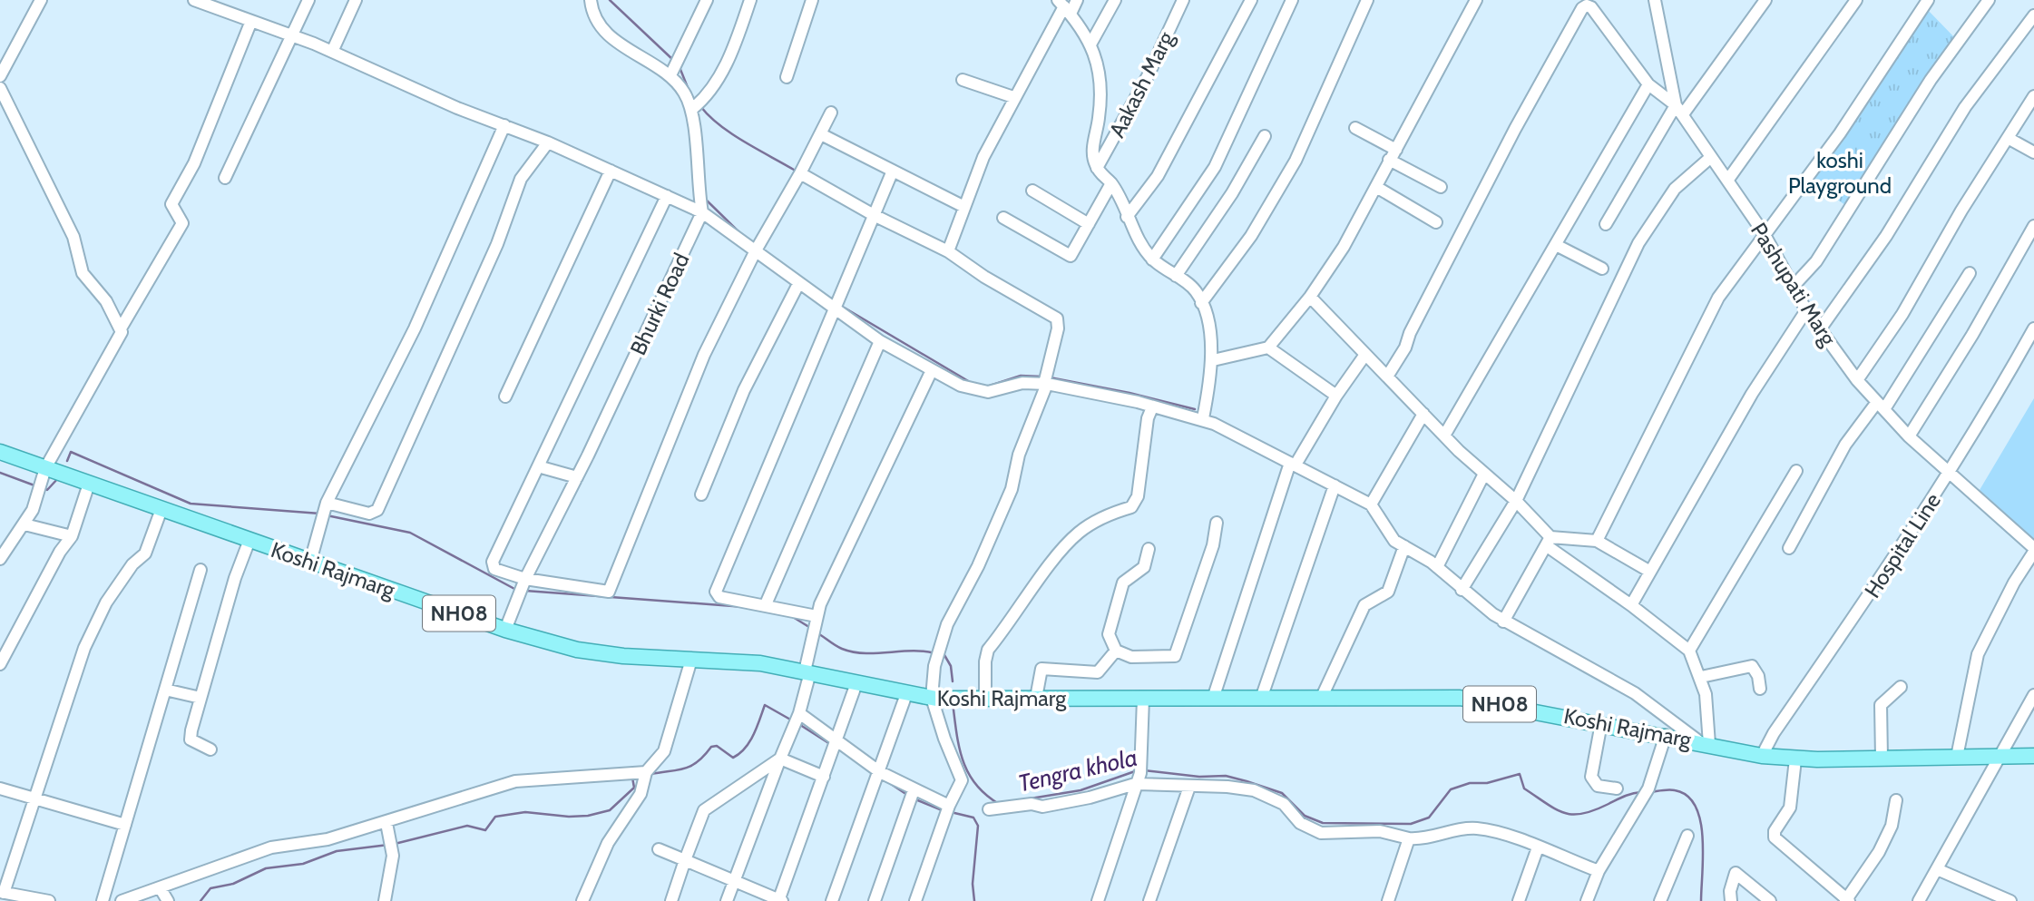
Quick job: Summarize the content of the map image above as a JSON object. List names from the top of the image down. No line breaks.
{"streets":{"main road":["Koshi Rajmarg","NH08"],"street":["Aakash Marg","Pashupati Marg","Bhurki Road","Hospital Line"]},"crossings":[["Pashupati Marg","Hospital Line"],["Bhurki Road","Koshi Rajmarg"],["Hospital Line","Koshi Rajmarg"]],"water":["Tengra khola"],"parks":["koshi Playground"]}
